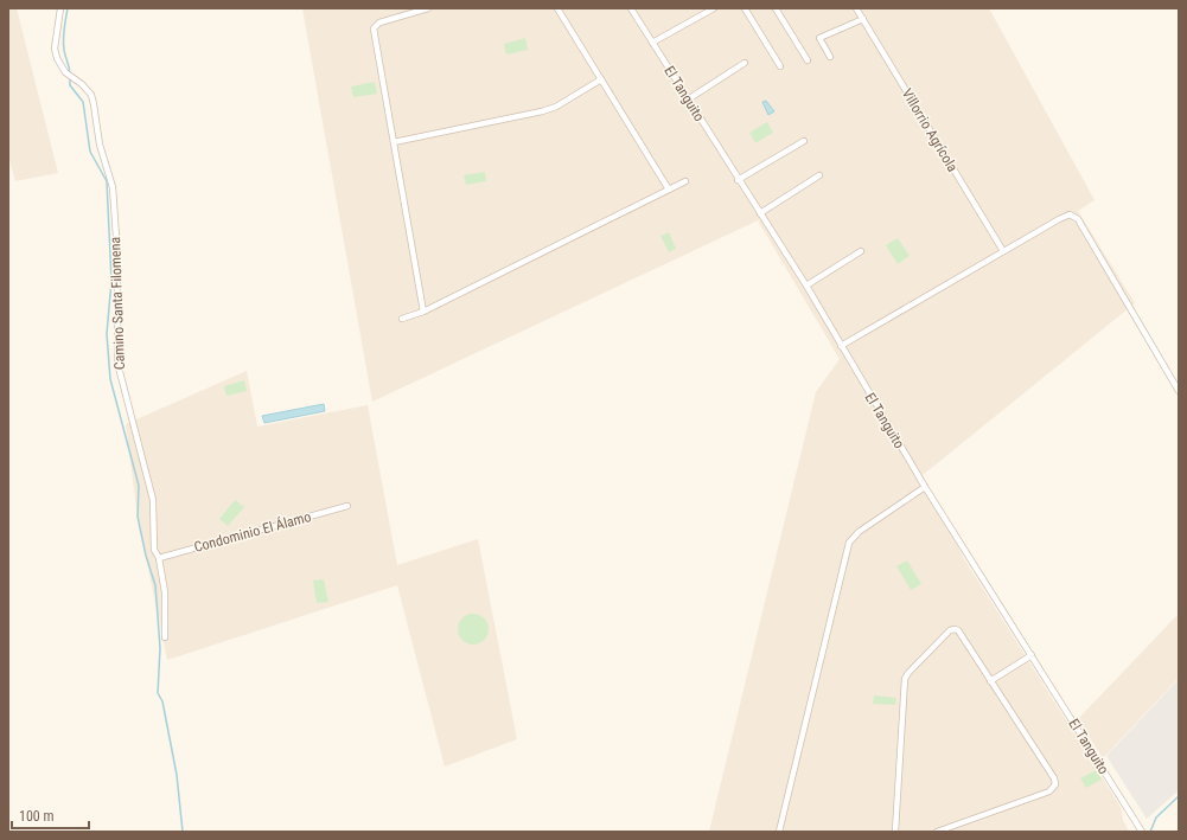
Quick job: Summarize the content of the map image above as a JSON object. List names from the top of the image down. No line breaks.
{"streets":{"street":["El Tanguito","Villorrio Agrícola","Camino Santa Filomena","Condominio El Álamo"]},"crossings":[["Camino Santa Filomena","Condominio El Álamo"]],"scale_bar":"100 m"}
